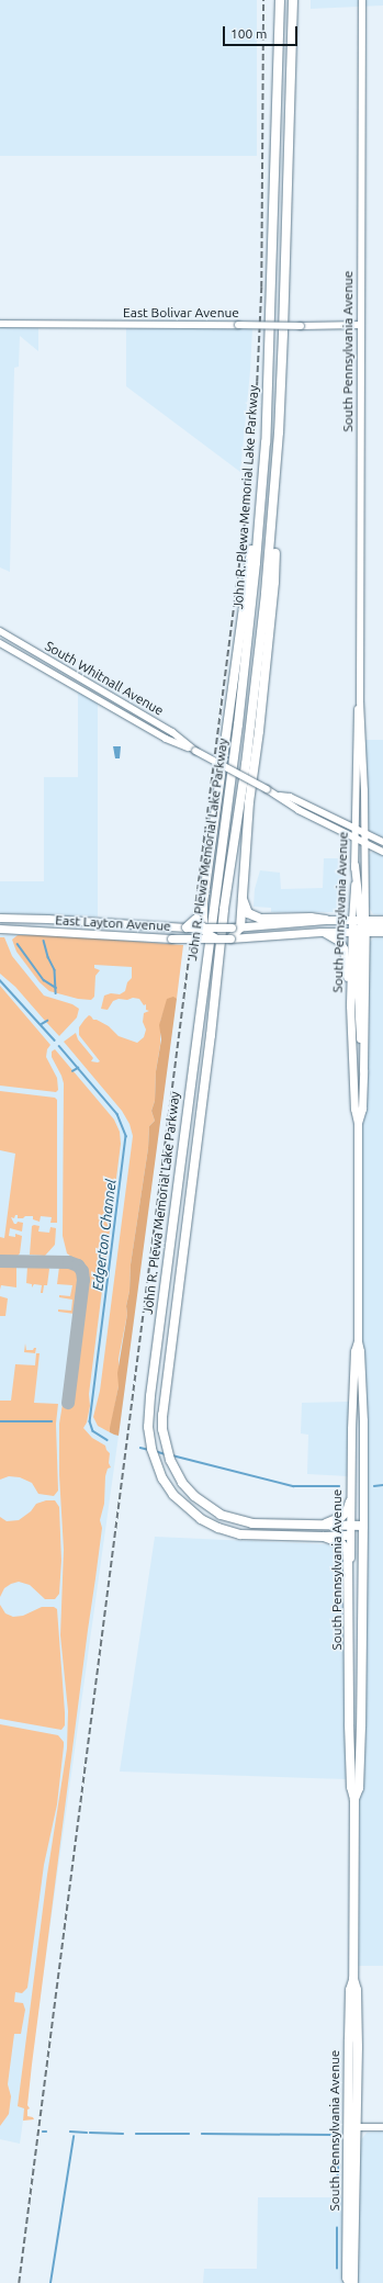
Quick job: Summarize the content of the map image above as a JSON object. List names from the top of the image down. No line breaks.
{"streets":{"main road":["South Pennsylvania Avenue","John R. Plewa Memorial Lake Parkway","East Layton Avenue"],"street":["East Bolivar Avenue","South Whitnall Avenue"]},"crossings":[["East Bolivar Avenue","South Pennsylvania Avenue"],["South Pennsylvania Avenue","John R. Plewa Memorial Lake Parkway"],["South Pennsylvania Avenue","South Whitnall Avenue"],["South Pennsylvania Avenue","East Layton Avenue"]],"water":["Edgerton Channel"],"scale_bar":"100 m"}
